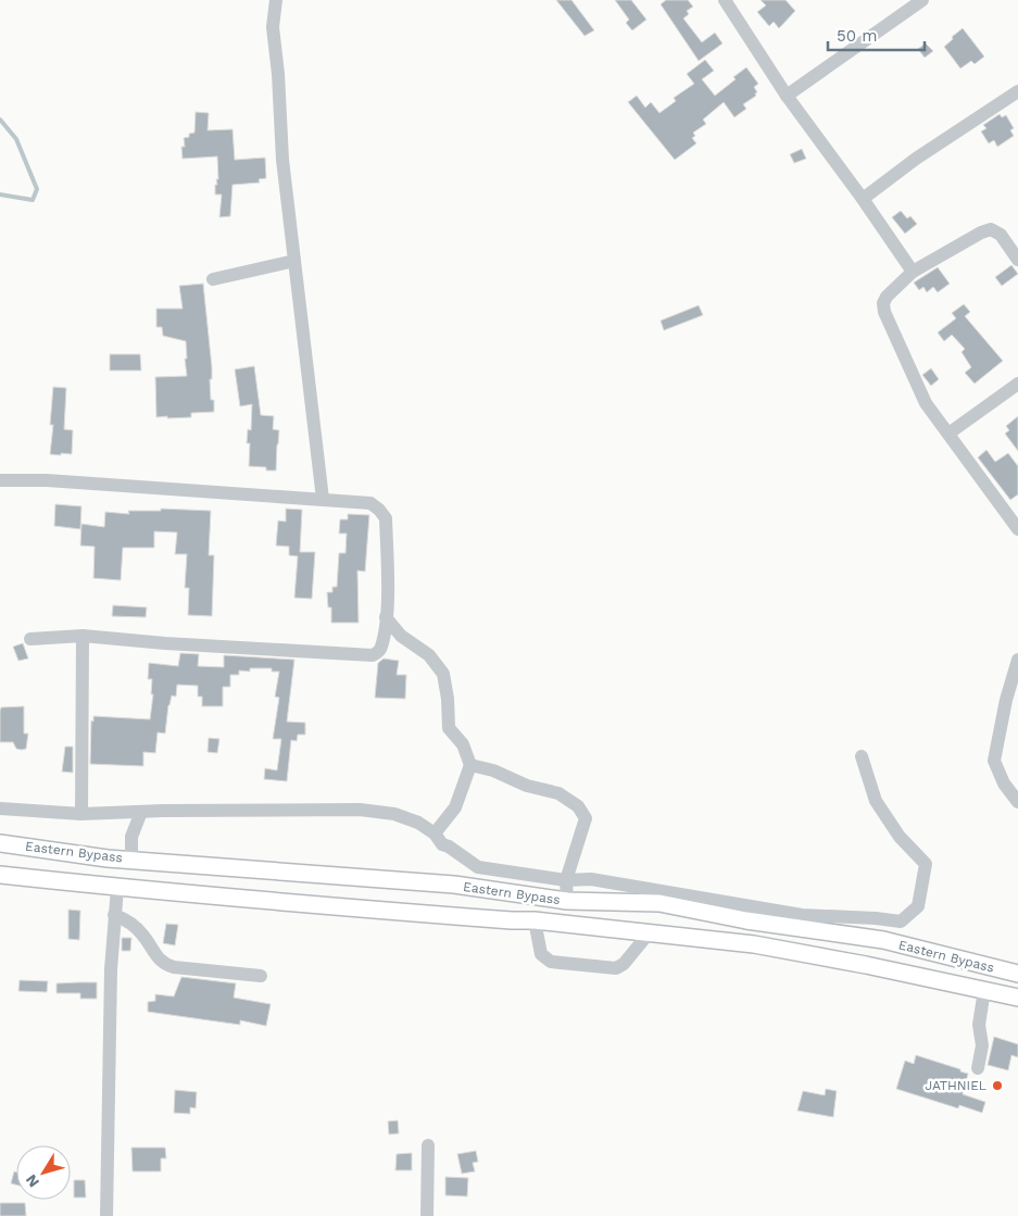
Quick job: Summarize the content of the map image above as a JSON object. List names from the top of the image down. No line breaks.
{"streets":{"main road":["Eastern Bypass"]},"places":["JATHNIEL"],"scale_bar":"50 m","north":"bottom left"}
